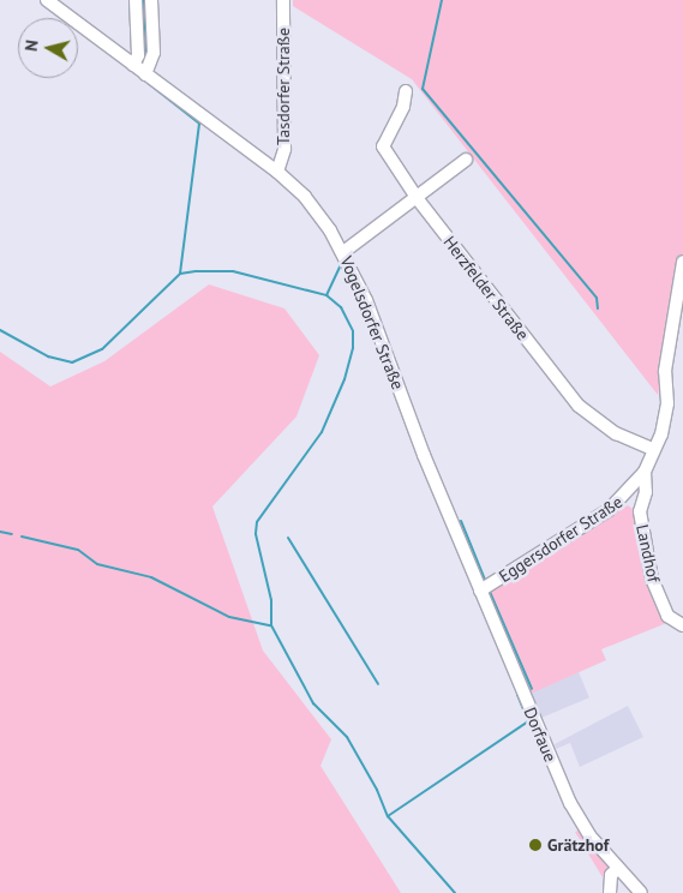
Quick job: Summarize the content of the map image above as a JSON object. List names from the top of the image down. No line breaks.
{"streets":{"street":["Tasdorfer Straße","Herzfelder Straße","Vogelsdorfer Straße","Eggersdorfer Straße","Landhof","Dorfaue"]},"crossings":[["Tasdorfer Straße","Vogelsdorfer Straße"],["Herzfelder Straße","Eggersdorfer Straße"],["Vogelsdorfer Straße","Eggersdorfer Straße"],["Vogelsdorfer Straße","Dorfaue"],["Eggersdorfer Straße","Landhof"],["Eggersdorfer Straße","Dorfaue"]],"places":["Grätzhof"],"north":"left"}
